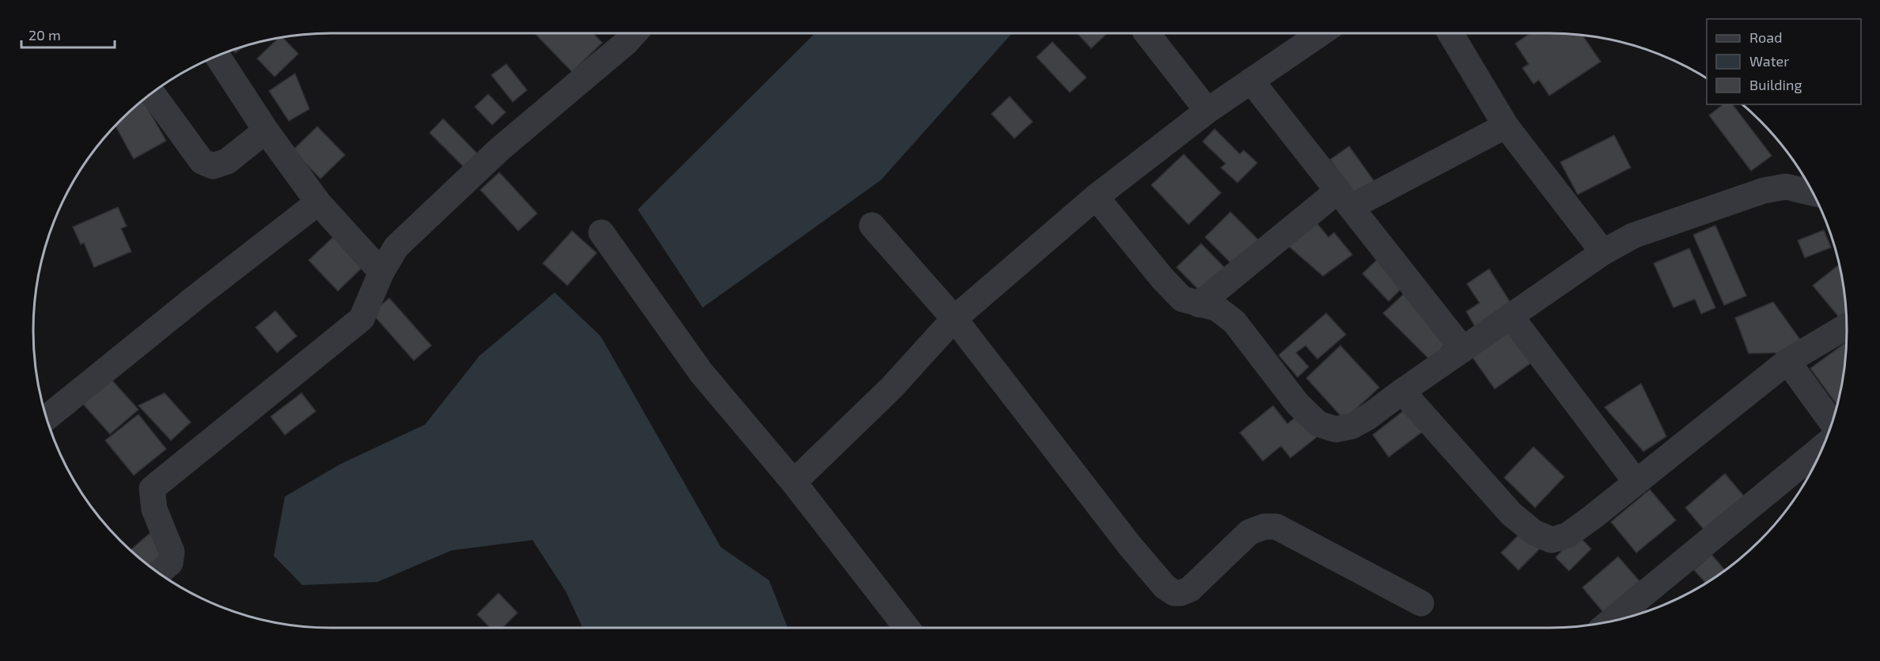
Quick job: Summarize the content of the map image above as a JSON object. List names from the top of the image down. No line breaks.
{"legend":["Road","Water","Building"],"scale_bar":"20 m"}
